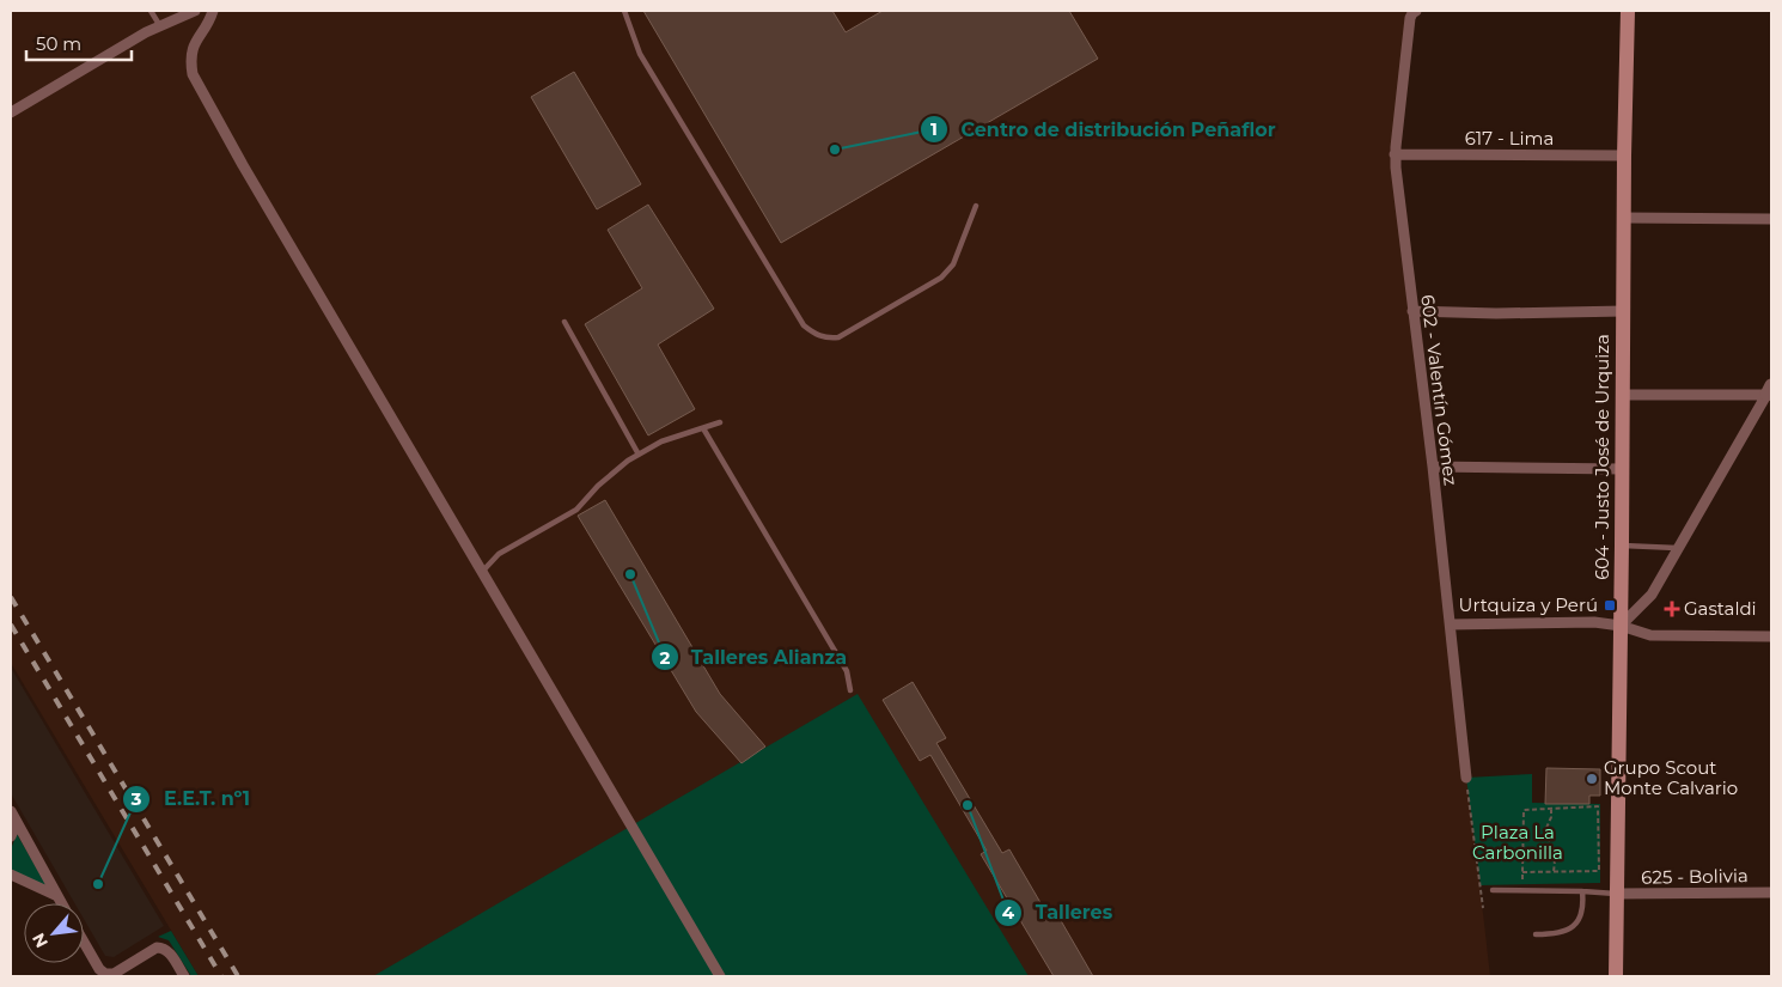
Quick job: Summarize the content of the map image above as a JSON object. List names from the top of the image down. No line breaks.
{"streets":{"main road":["604 - Justo José de Urquiza"],"street":["617 - Lima","602 - Valentín Gómez","625 - Bolivia"]},"crossings":[["617 - Lima","602 - Valentín Gómez"],["617 - Lima","604 - Justo José de Urquiza"],["604 - Justo José de Urquiza","625 - Bolivia"]],"parks":["Plaza La Carbonilla"],"places":{"other":["Centro de distribución Peñaflor","Talleres Alianza","Grupo Scout Monte Calvario","Talleres","E.E.T. nº1"],"transit":["Urtquiza y Perú"],"health":["Gastaldi"]},"scale_bar":"50 m","north":"bottom left"}
